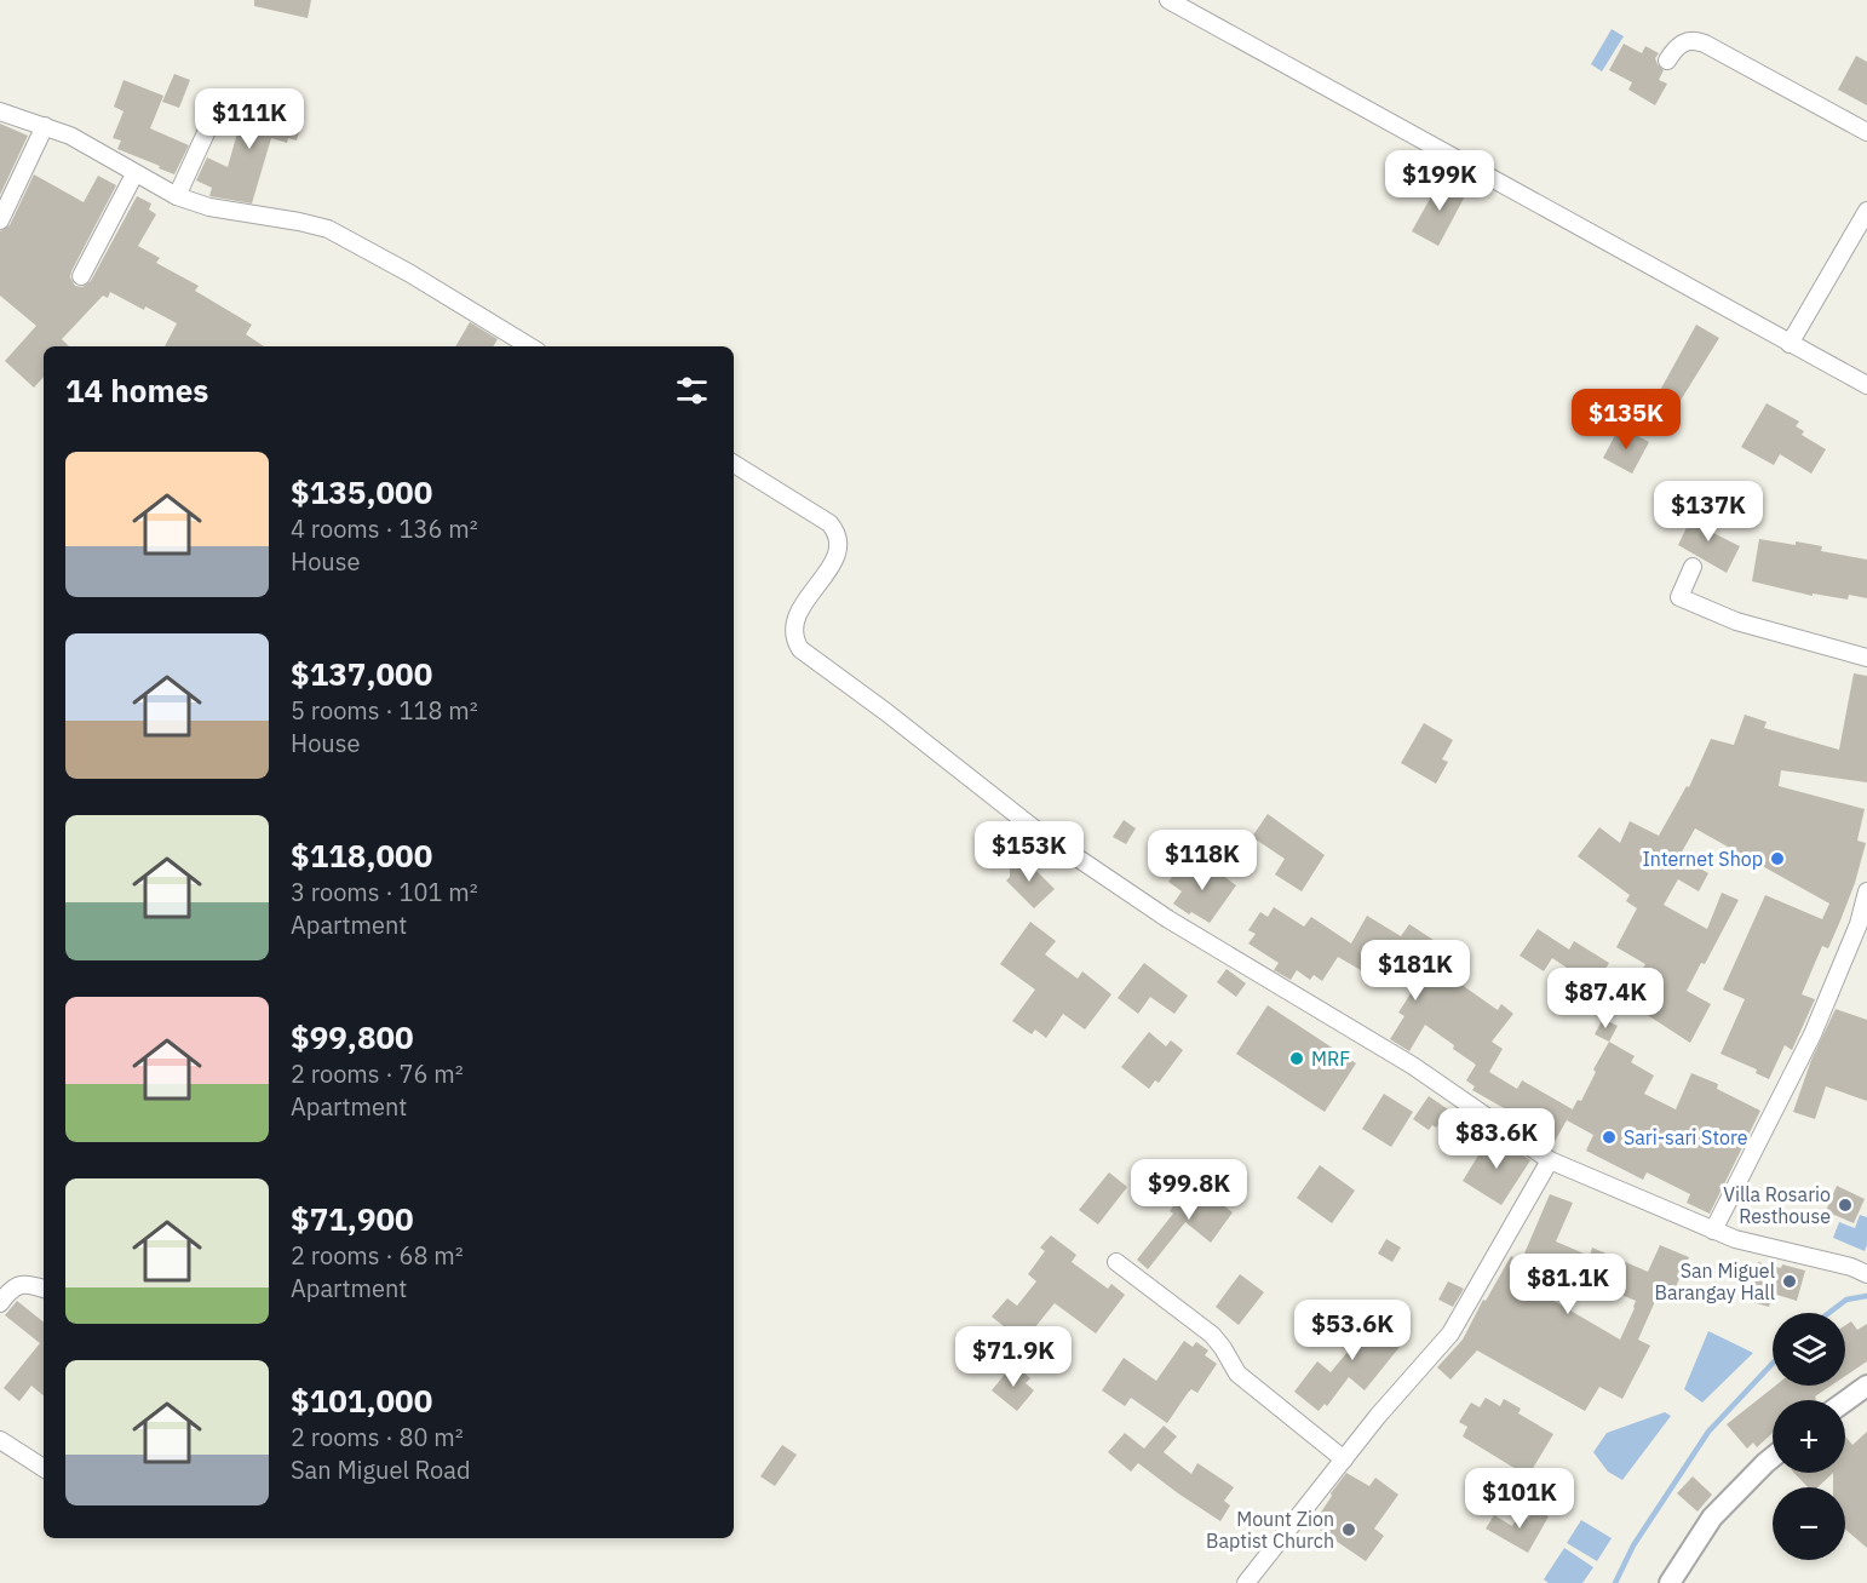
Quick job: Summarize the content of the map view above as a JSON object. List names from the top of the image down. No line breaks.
{"places":["Internet Shop","MRF","Sari-sari Store","Villa Rosario Resthouse","San Miguel Barangay Hall","Mount Zion Baptist Church"],"page":{"price":["$111K","$199K","$135K","$137K","$153K","$118K","$181K","$87.4K","$83.6K","$99.8K","$81.1K","$53.6K","$71.9K","$101K"],"heading":"14 homes","list":[{"name":"$135,000","note":"4 rooms · 136 m² · House"},{"name":"$137,000","note":"5 rooms · 118 m² · House"},{"name":"$118,000","note":"3 rooms · 101 m² · Apartment"},{"name":"$99,800","note":"2 rooms · 76 m² · Apartment"},{"name":"$71,900","note":"2 rooms · 68 m² · Apartment"},{"name":"$101,000","note":"2 rooms · 80 m² · San Miguel Road"}],"map_buttons":["+","−"]}}
